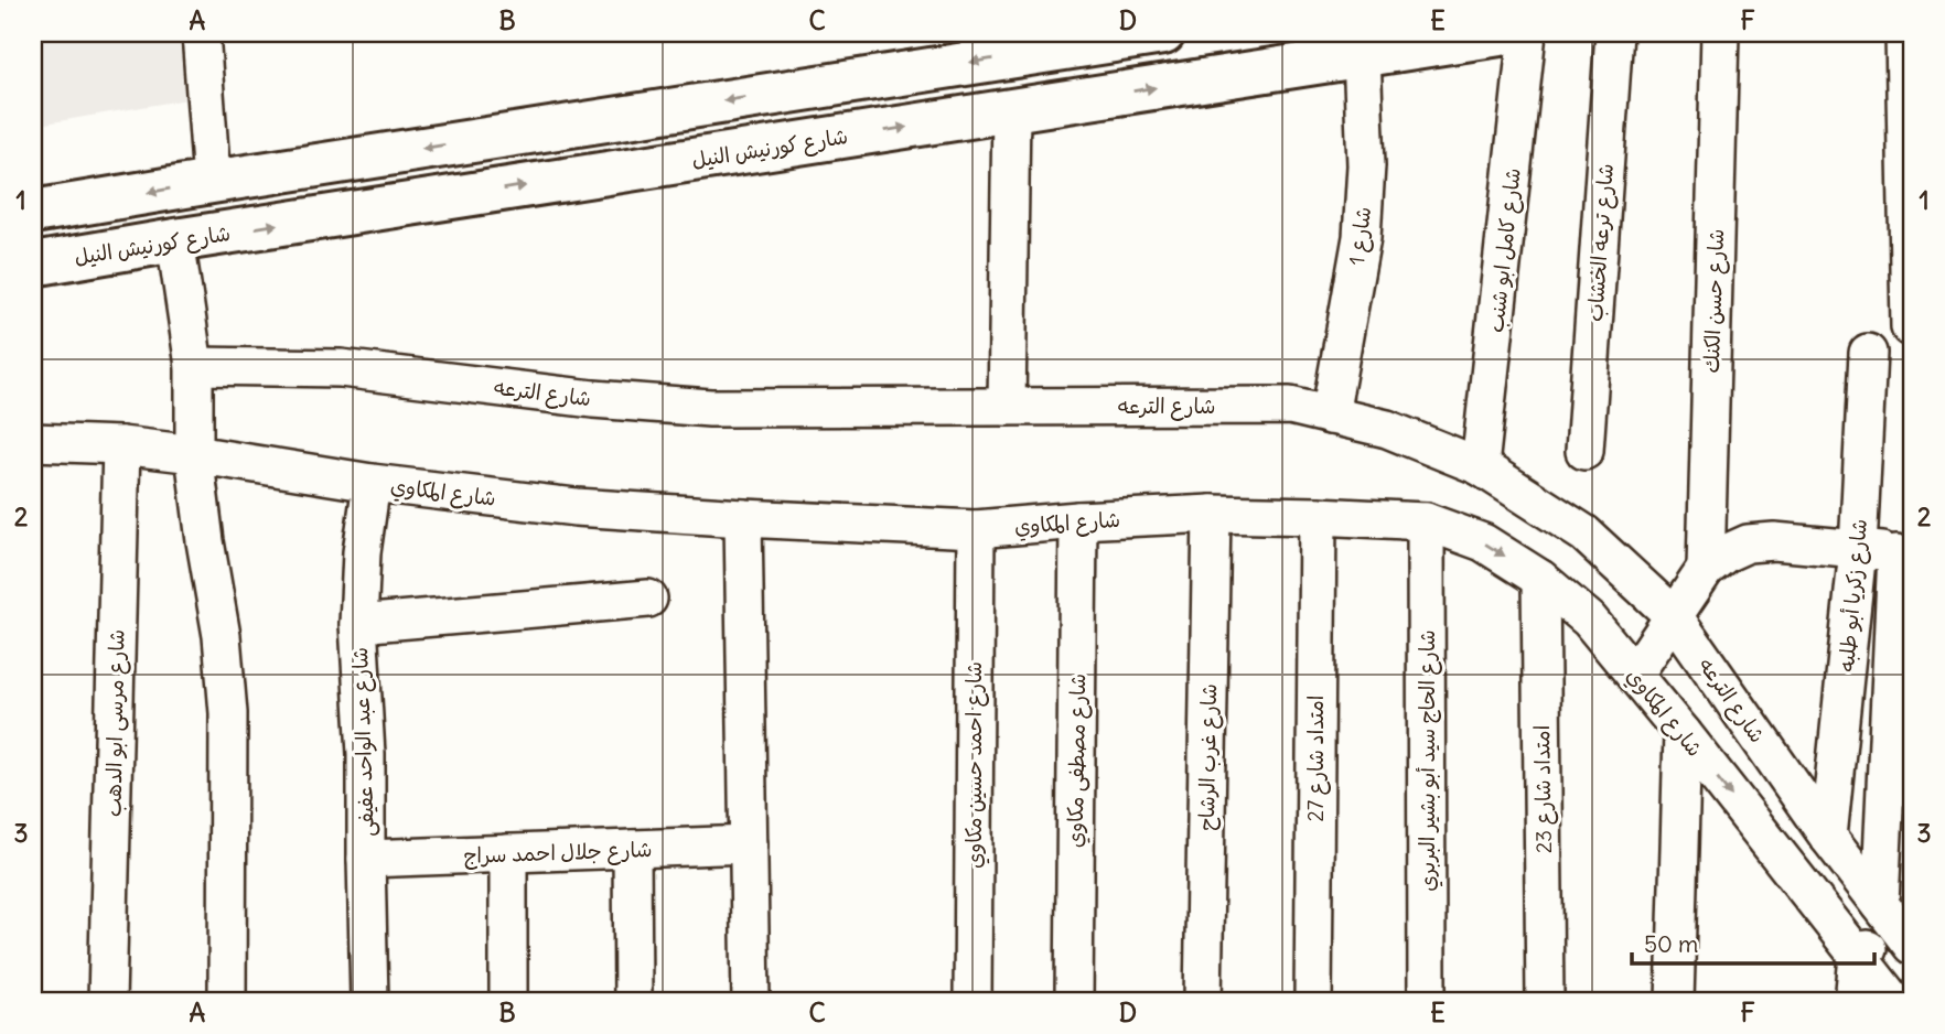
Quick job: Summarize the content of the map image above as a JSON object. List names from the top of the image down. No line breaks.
{"streets":{"highway":["شارع كورنيش النيل"],"street":["شارع 1","شارع ترعه الخشاب","شارع كامل ابو شنب","شارع حسن الكنك","شارع الترعه","شارع المكاوي","شارع زكريا أبو طلبه","شارع مرسى ابو الدهب","شارع عبد الواحد عفيفى","شارع غرب الرشاح","امتداد شارع 27","شارع مصطفى مكاوي","شارع الحاج سيد أبو بشير البربري","شارع احمد حسين مكاوي","امتداد شارع 23","شارع جلال احمد سراج"]},"crossings":[["شارع كورنيش النيل","شارع 1"],["شارع 1","شارع الترعه"],["شارع كامل ابو شنب","شارع الترعه"],["شارع الترعه","شارع زكريا أبو طلبه"],["شارع المكاوي","شارع مرسى ابو الدهب"],["شارع المكاوي","شارع عبد الواحد عفيفى"],["شارع المكاوي","شارع غرب الرشاح"],["شارع المكاوي","امتداد شارع 27"],["شارع المكاوي","شارع مصطفى مكاوي"],["شارع المكاوي","شارع الحاج سيد أبو بشير البربري"],["شارع المكاوي","شارع احمد حسين مكاوي"],["شارع المكاوي","امتداد شارع 23"],["شارع عبد الواحد عفيفى","شارع جلال احمد سراج"]],"scale_bar":"50 m","grid":{"columns":["A","B","C","D","E","F"],"rows":["1","2","3"]}}
